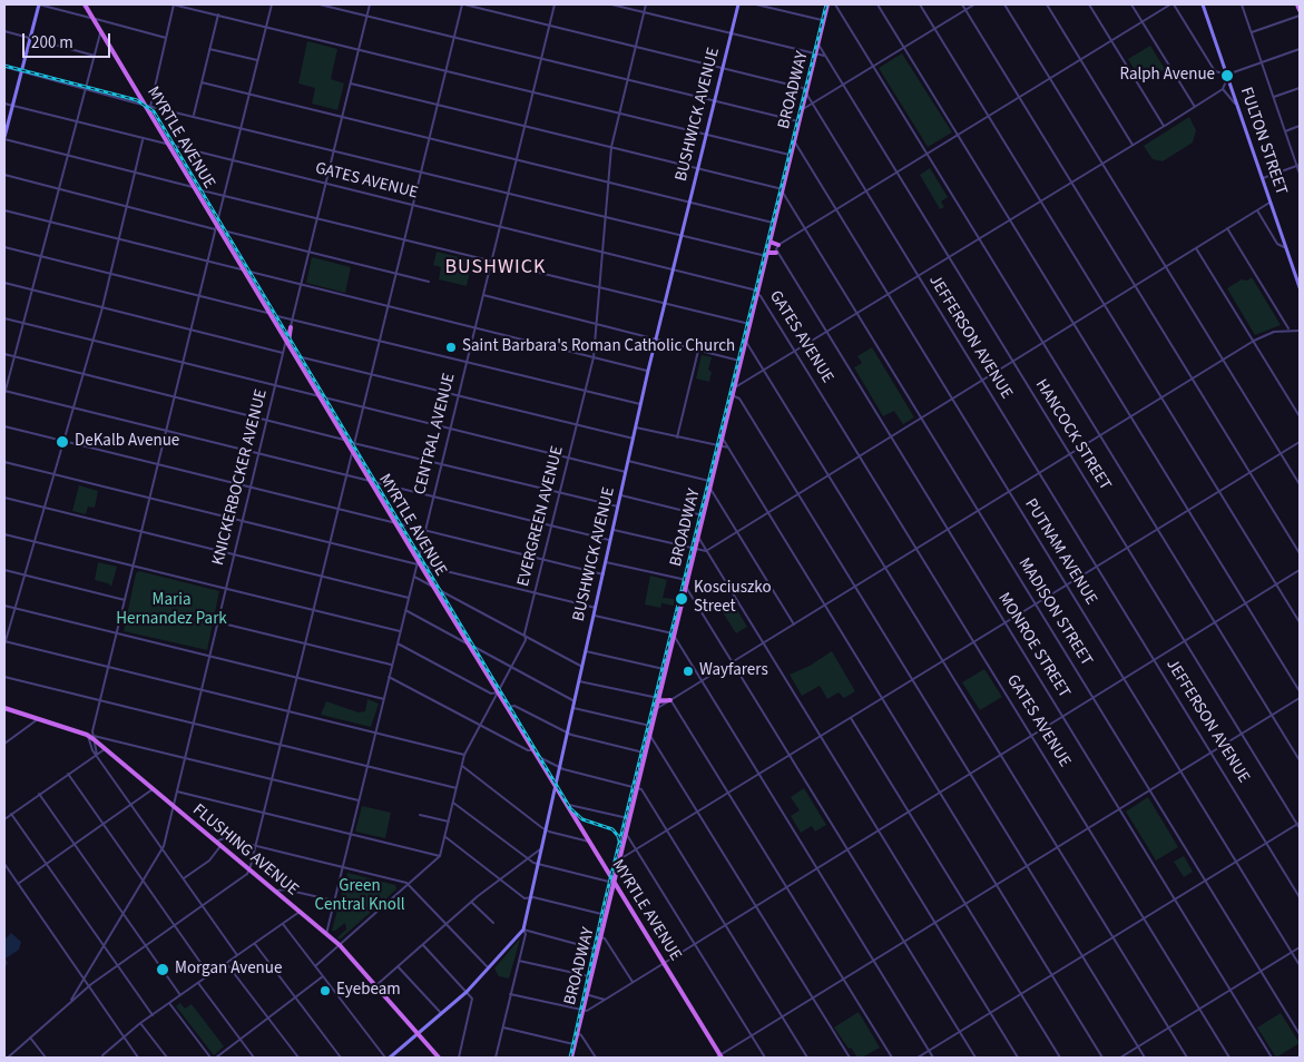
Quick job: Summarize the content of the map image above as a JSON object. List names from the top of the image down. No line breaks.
{"streets":{"main road":["BROADWAY","BUSHWICK AVENUE","MYRTLE AVENUE","FULTON STREET","FLUSHING AVENUE"],"street":["GATES AVENUE","JEFFERSON AVENUE","CENTRAL AVENUE","HANCOCK STREET","KNICKERBOCKER AVENUE","EVERGREEN AVENUE","PUTNAM AVENUE","MADISON STREET","MONROE STREET"]},"crossings":[["BROADWAY","MYRTLE AVENUE"],["BROADWAY","GATES AVENUE"],["BROADWAY","JEFFERSON AVENUE"],["BROADWAY","HANCOCK STREET"],["BROADWAY","PUTNAM AVENUE"],["BROADWAY","MADISON STREET"],["BUSHWICK AVENUE","MYRTLE AVENUE"],["BUSHWICK AVENUE","GATES AVENUE"],["MYRTLE AVENUE","GATES AVENUE"],["MYRTLE AVENUE","CENTRAL AVENUE"],["MYRTLE AVENUE","KNICKERBOCKER AVENUE"],["MYRTLE AVENUE","EVERGREEN AVENUE"],["GATES AVENUE","CENTRAL AVENUE"],["GATES AVENUE","EVERGREEN AVENUE"],["CENTRAL AVENUE","FLUSHING AVENUE"],["KNICKERBOCKER AVENUE","FLUSHING AVENUE"]],"districts":["BUSHWICK"],"parks":["Maria Hernandez Park","Green Central Knoll"],"places":["Ralph Avenue","Saint Barbara's Roman Catholic Church","DeKalb Avenue","Kosciuszko Street","Wayfarers","Morgan Avenue","Eyebeam"],"scale_bar":"200 m"}
